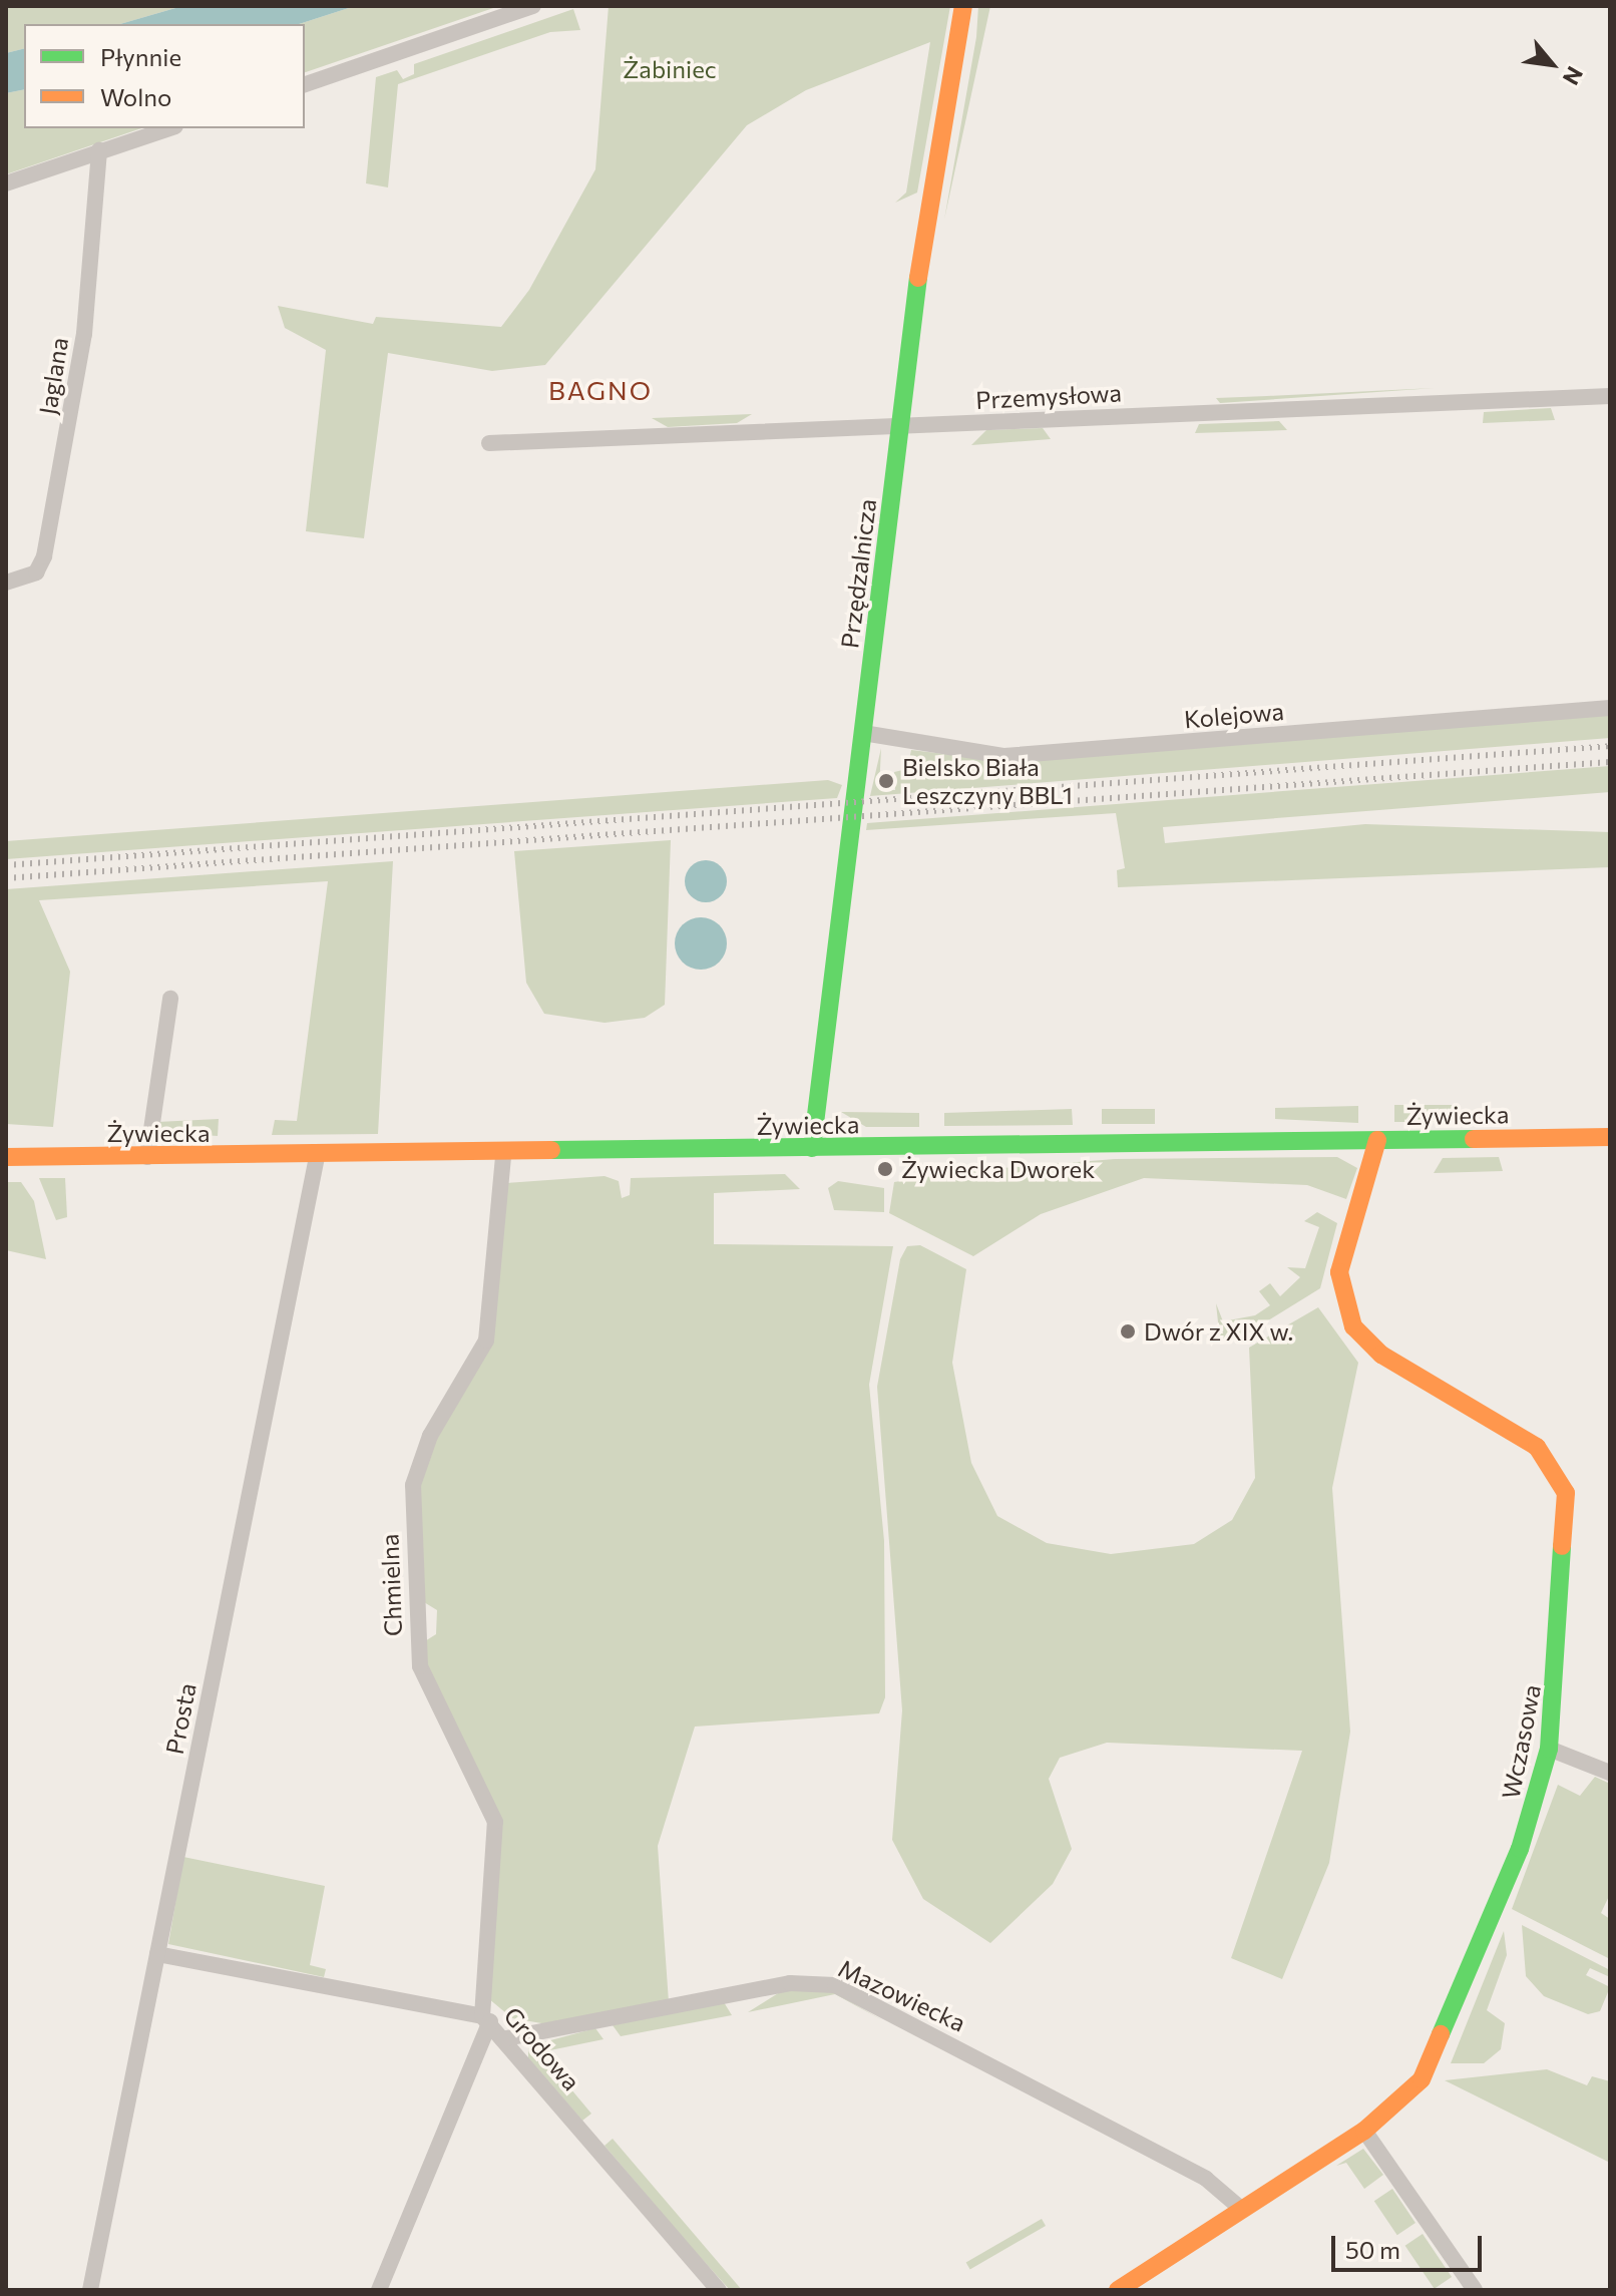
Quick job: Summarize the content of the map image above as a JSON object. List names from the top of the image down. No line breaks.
{"streets":{"street":["Jaglana","Przemysłowa","Przędzalnicza","Kolejowa","Żywiecka","Chmielna","Prosta","Wczasowa","Mazowiecka","Grodowa"]},"crossings":[["Przemysłowa","Przędzalnicza"],["Przędzalnicza","Kolejowa"],["Przędzalnicza","Żywiecka"],["Żywiecka","Chmielna"],["Żywiecka","Prosta"],["Żywiecka","Wczasowa"],["Chmielna","Grodowa"],["Prosta","Grodowa"],["Wczasowa","Mazowiecka"],["Mazowiecka","Grodowa"]],"districts":["BAGNO"],"parks":["Żabiniec"],"places":["Bielsko Biała Leszczyny BBL1","Żywiecka Dworek","Dwór z XIX w."],"legend":["Płynnie","Wolno"],"scale_bar":"50 m","north":"bottom right"}
